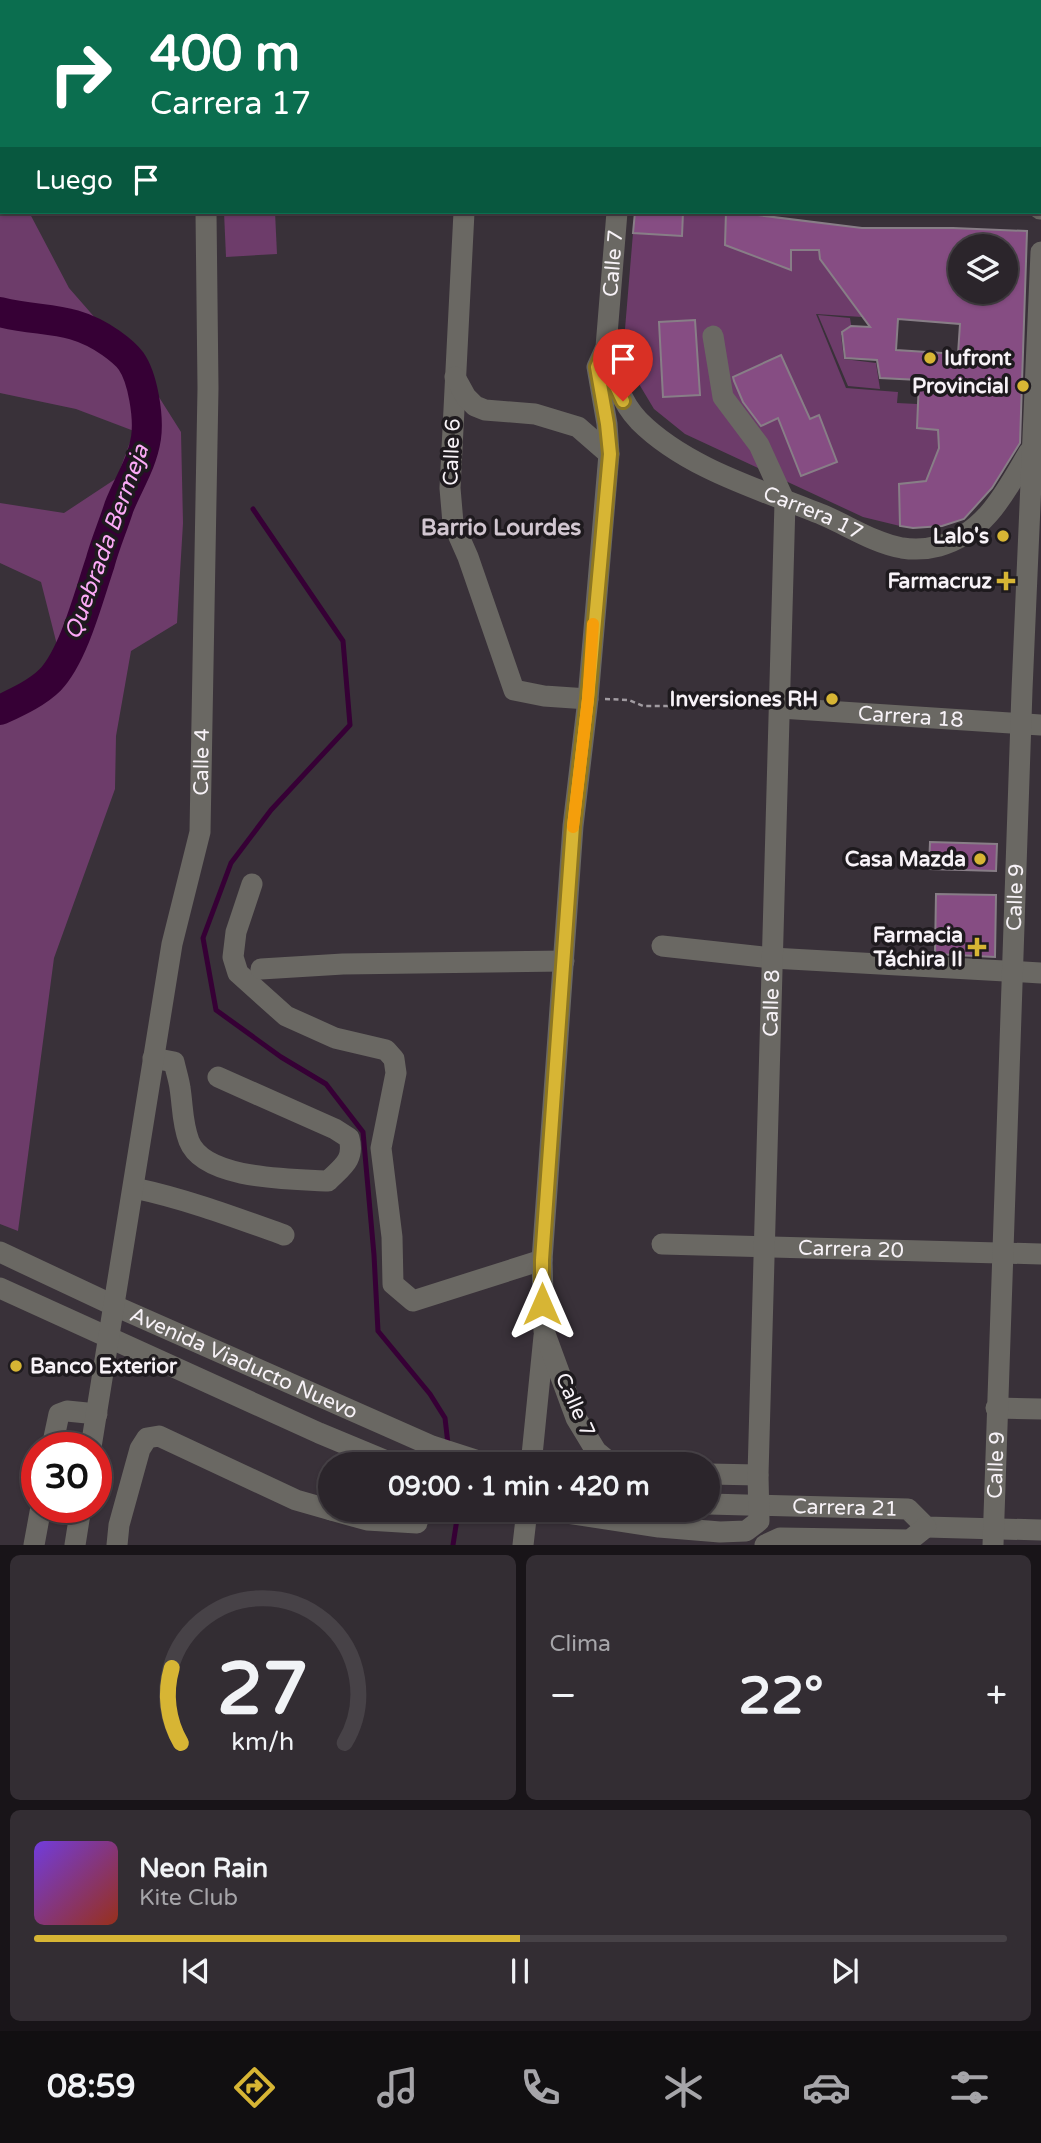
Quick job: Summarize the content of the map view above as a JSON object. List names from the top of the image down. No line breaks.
{"streets":{"street":["Calle 7","Calle 6","Carrera 17","Carrera 18","Calle 4","Calle 9","Calle 8","Carrera 20","Avenida Viaducto Nuevo","Carrera 21"]},"crossings":[["Calle 7","Calle 6"],["Calle 7","Carrera 17"],["Carrera 17","Calle 9"],["Carrera 17","Calle 8"],["Carrera 18","Calle 9"],["Carrera 18","Calle 8"],["Calle 4","Avenida Viaducto Nuevo"],["Calle 9","Carrera 20"],["Calle 9","Carrera 21"],["Calle 8","Carrera 20"],["Calle 8","Carrera 21"]],"districts":["Barrio Lourdes"],"water":["Quebrada Bermeja"],"places":{"other":["Iufront","Provincial","Lalo's","Inversiones RH","Casa Mazda","Banco Exterior"],"health":["Farmacruz","Farmacia Táchira II"]},"page":{"turn":["400 m","Carrera 17"],"then":"Luego","limit":"30","trip":"09:00 · 1 min · 420 m","tile":"Clima","heat":["−","22°","+"],"song":["Neon Rain","Kite Club"],"tabs":"08:59","gauge":["27","km/h"]}}
